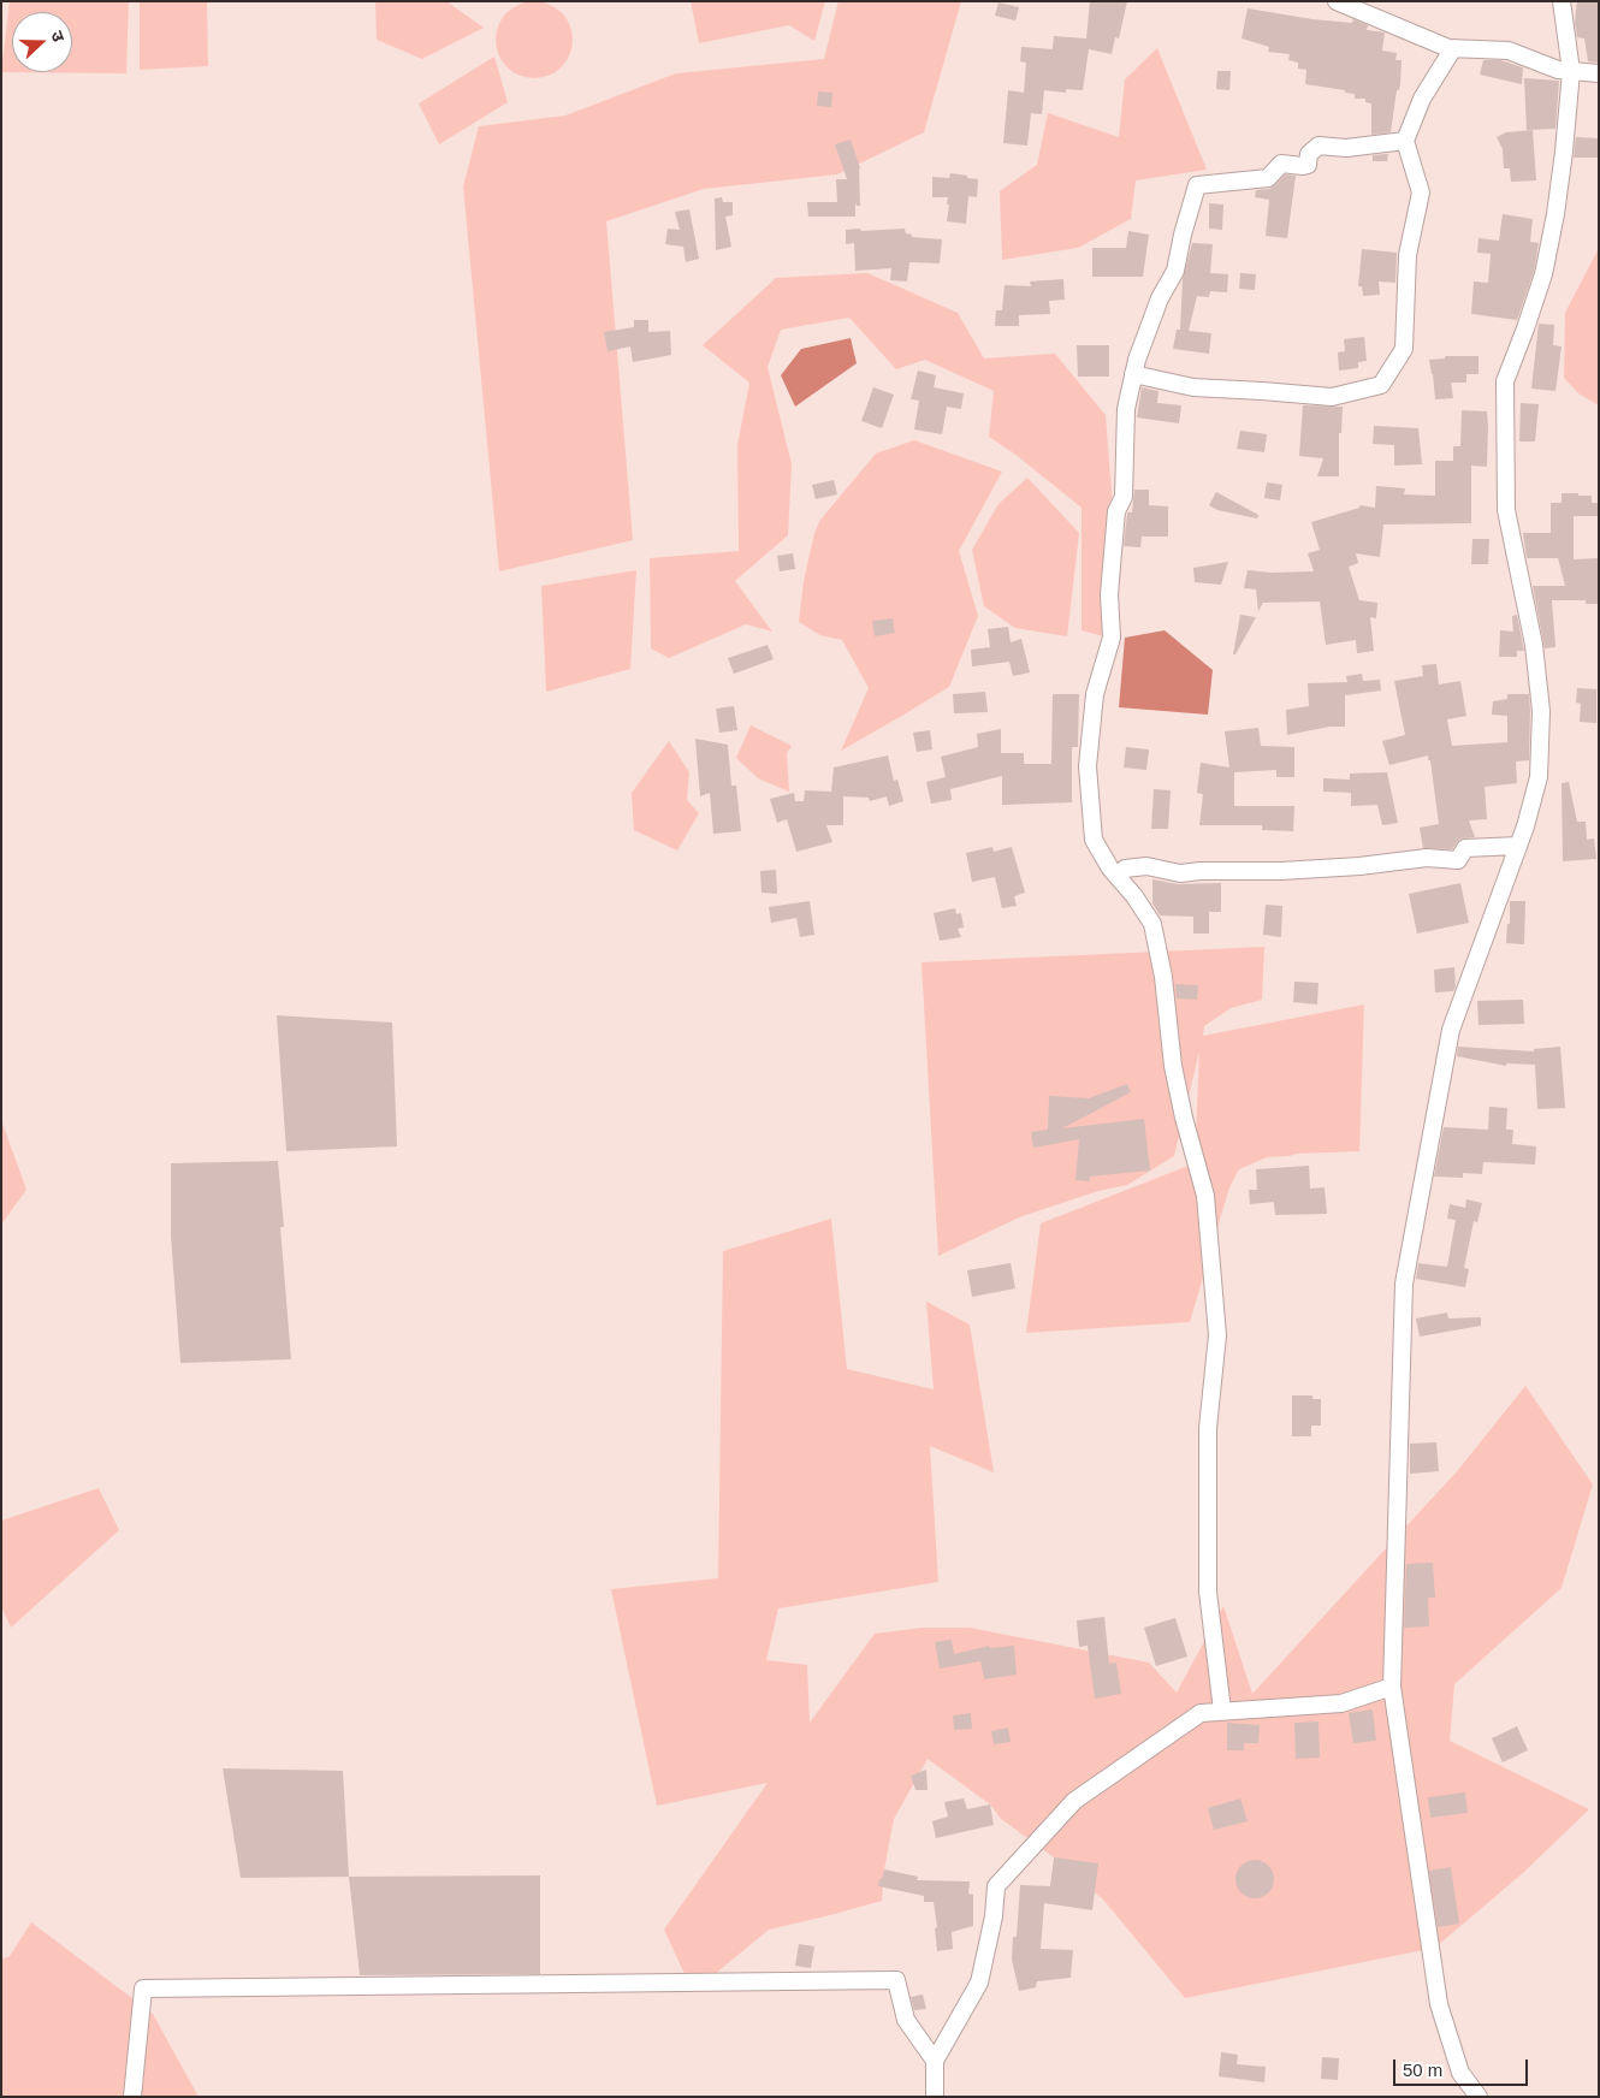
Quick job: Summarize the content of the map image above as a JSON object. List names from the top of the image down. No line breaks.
{"scale_bar":"50 m","north":"right"}
